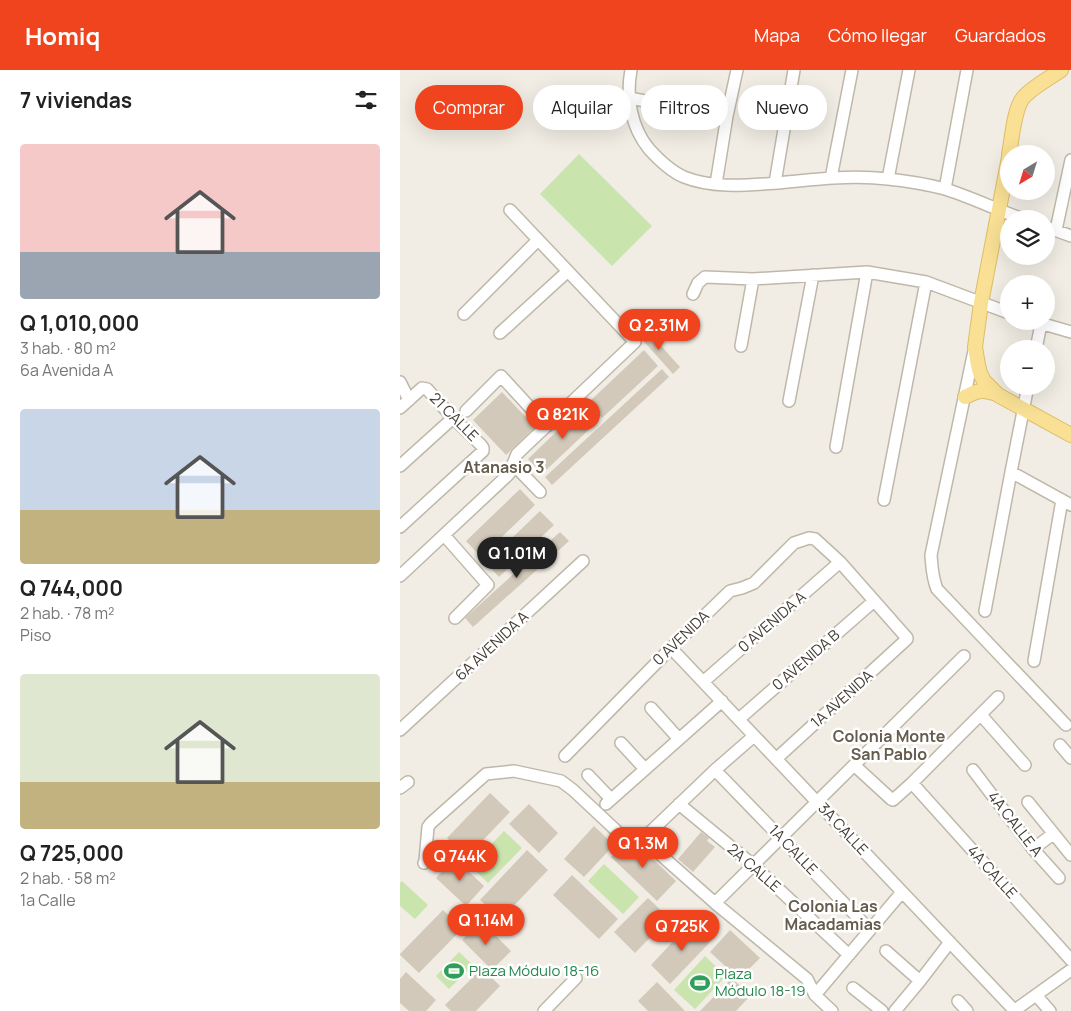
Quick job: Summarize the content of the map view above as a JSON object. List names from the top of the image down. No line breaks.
{"streets":{"street":["21 CALLE","0 AVENIDA A","0 AVENIDA","6A AVENIDA A","0 AVENIDA B","1A AVENIDA","4A CALLE A","3A CALLE","1A CALLE","2A CALLE","4A CALLE"]},"crossings":[["0 AVENIDA A","0 AVENIDA"],["0 AVENIDA A","3A CALLE"],["0 AVENIDA","3A CALLE"],["0 AVENIDA B","1A AVENIDA"],["0 AVENIDA B","3A CALLE"],["1A AVENIDA","3A CALLE"]],"districts":["Atanasio 3","Colonia Monte San Pablo","Colonia Las Macadamias"],"places":{"sports":["Plaza Módulo 18-16","Plaza Módulo 18-19"]},"north":"bottom left","page":{"header":"Homiq","nav":["Mapa","Cómo llegar","Guardados"],"heading":"7 viviendas","chip":["Comprar","Alquilar","Filtros","Nuevo"],"list":[{"name":"Q 1,010,000","note":"3 hab. · 80 m² · 6a Avenida A"},{"name":"Q 744,000","note":"2 hab. · 78 m² · Piso"},{"name":"Q 725,000","note":"2 hab. · 58 m² · 1a Calle"}],"map_buttons":["+","−"],"price":["Q 2.31M","Q 821K","Q 1.01M","Q 1.3M","Q 744K","Q 1.14M","Q 725K"]}}
